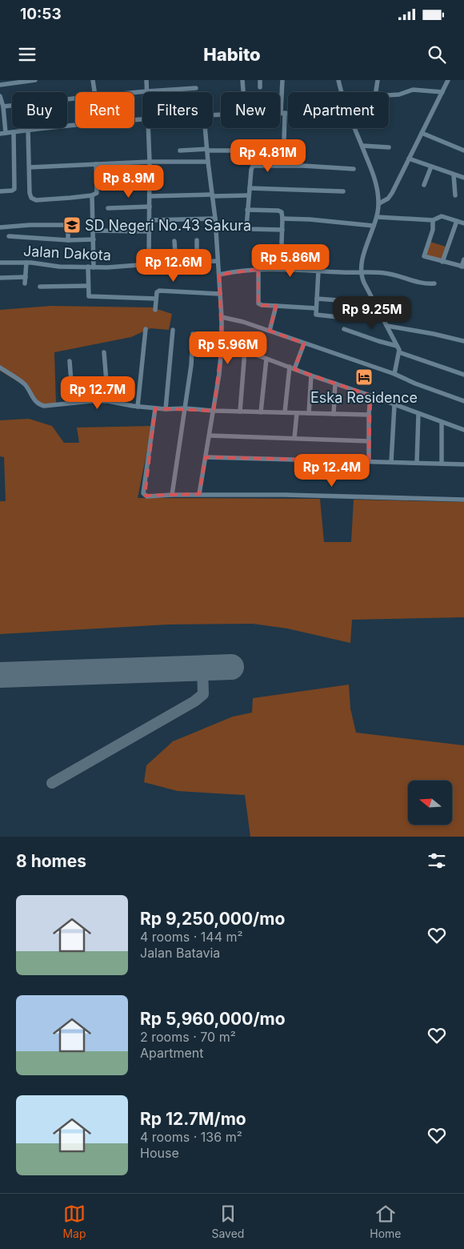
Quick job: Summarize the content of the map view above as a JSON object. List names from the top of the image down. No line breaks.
{"streets":{"street":["Jalan Dakota"]},"places":{"school or university":["SD Negeri No.43 Sakura"],"hotel":["Eska Residence"]},"north":"left","page":{"status":"10:53","header":"Habito","chip":["Buy","Rent","Filters","New","Apartment"],"price":["Rp 4.81M","Rp 8.9M","Rp 5.86M","Rp 12.6M","Rp 9.25M","Rp 5.96M","Rp 12.7M","Rp 12.4M"],"heading":"8 homes","list":[{"name":"Rp 9,250,000/mo","note":"4 rooms · 144 m² · Jalan Batavia"},{"name":"Rp 5,960,000/mo","note":"2 rooms · 70 m² · Apartment"},{"name":"Rp 12.7M/mo","note":"4 rooms · 136 m² · House"}],"tabs":["Map","Saved","Home"]}}
